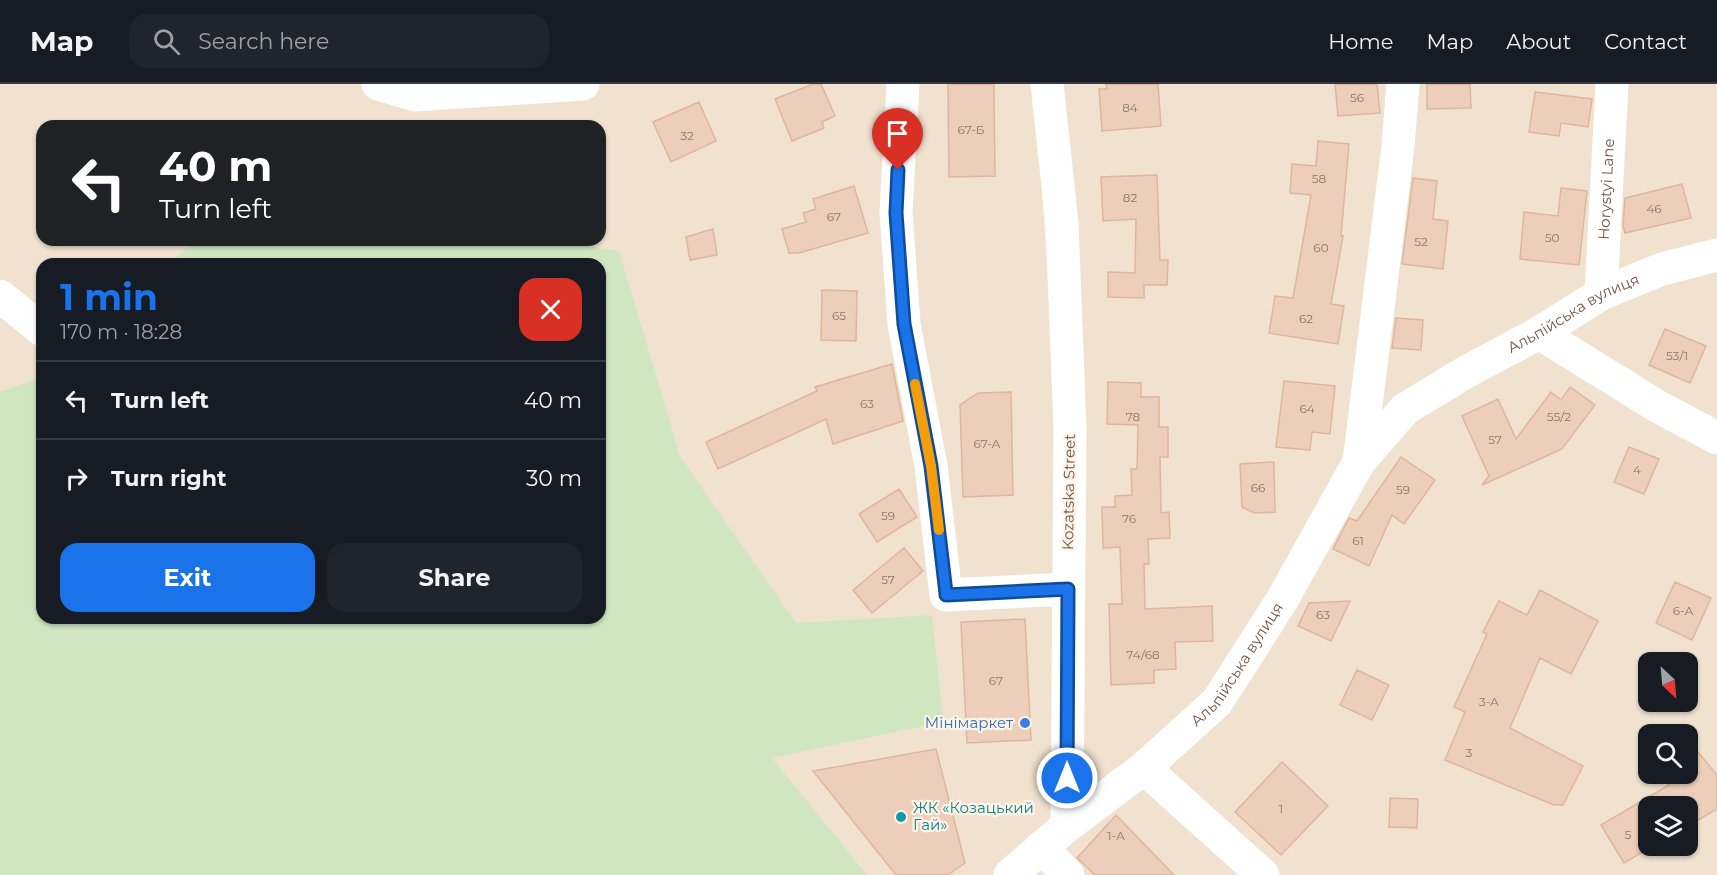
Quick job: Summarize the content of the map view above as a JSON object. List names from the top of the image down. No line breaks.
{"streets":{"street":["Horystyi Lane","Альпійська вулиця","Kozatska Street"]},"crossings":[["Horystyi Lane","Альпійська вулиця"],["Альпійська вулиця","Kozatska Street"]],"places":["Мінімаркет","ЖК «Козацький Гай»"],"house_numbers":["56","84","67-Б","32","58","82","46","67","50","52","60","65","62","53/1","63","64","78","55/2","57","67-А","4","66","59","59","76","61","57","6-А","63","74/68","67","3-А","3","1","5","1-А"],"north":"bottom right","page":{"header":"Map","search":"Search here","nav":["Home","Map","About","Contact"],"turn":["40 m","Turn left"],"heading":["1 min","170 m · 18:28"],"list":[{"name":"Turn left","value":"40 m"},{"name":"Turn right","value":"30 m"}],"buttons":["Exit","Share"]}}
